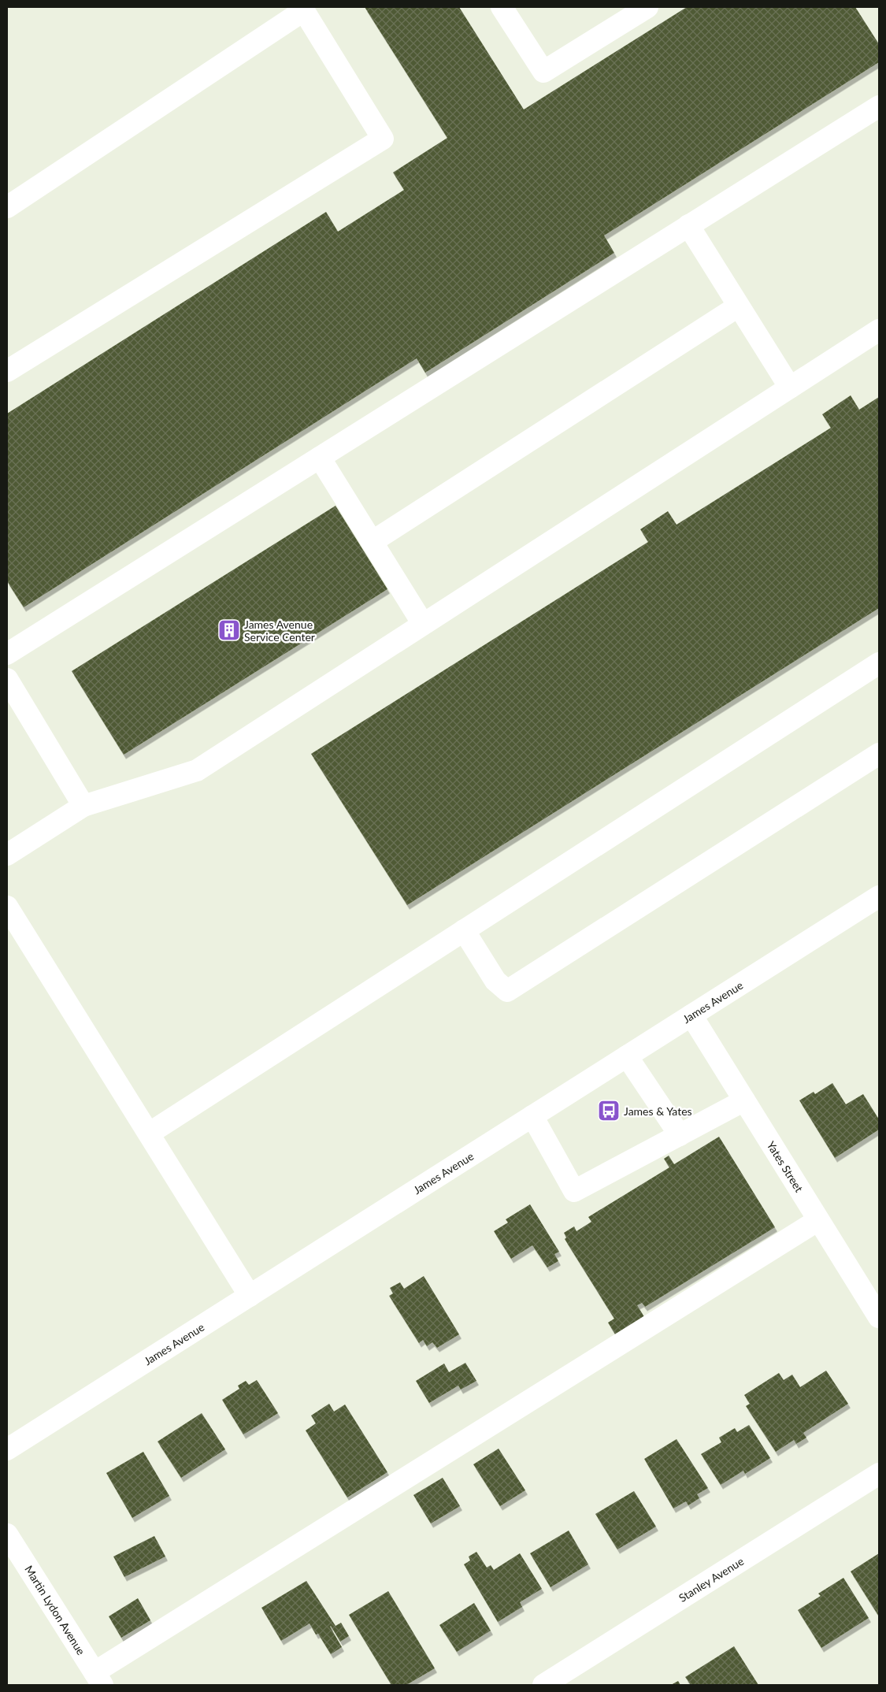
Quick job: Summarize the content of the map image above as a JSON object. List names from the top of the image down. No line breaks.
{"streets":{"main road":["James Avenue","Yates Street","Stanley Avenue","Martin Lydon Avenue"]},"crossings":[["James Avenue","Yates Street"]],"places":{"building":["James Avenue Service Center"],"bus stop":["James & Yates"]}}
